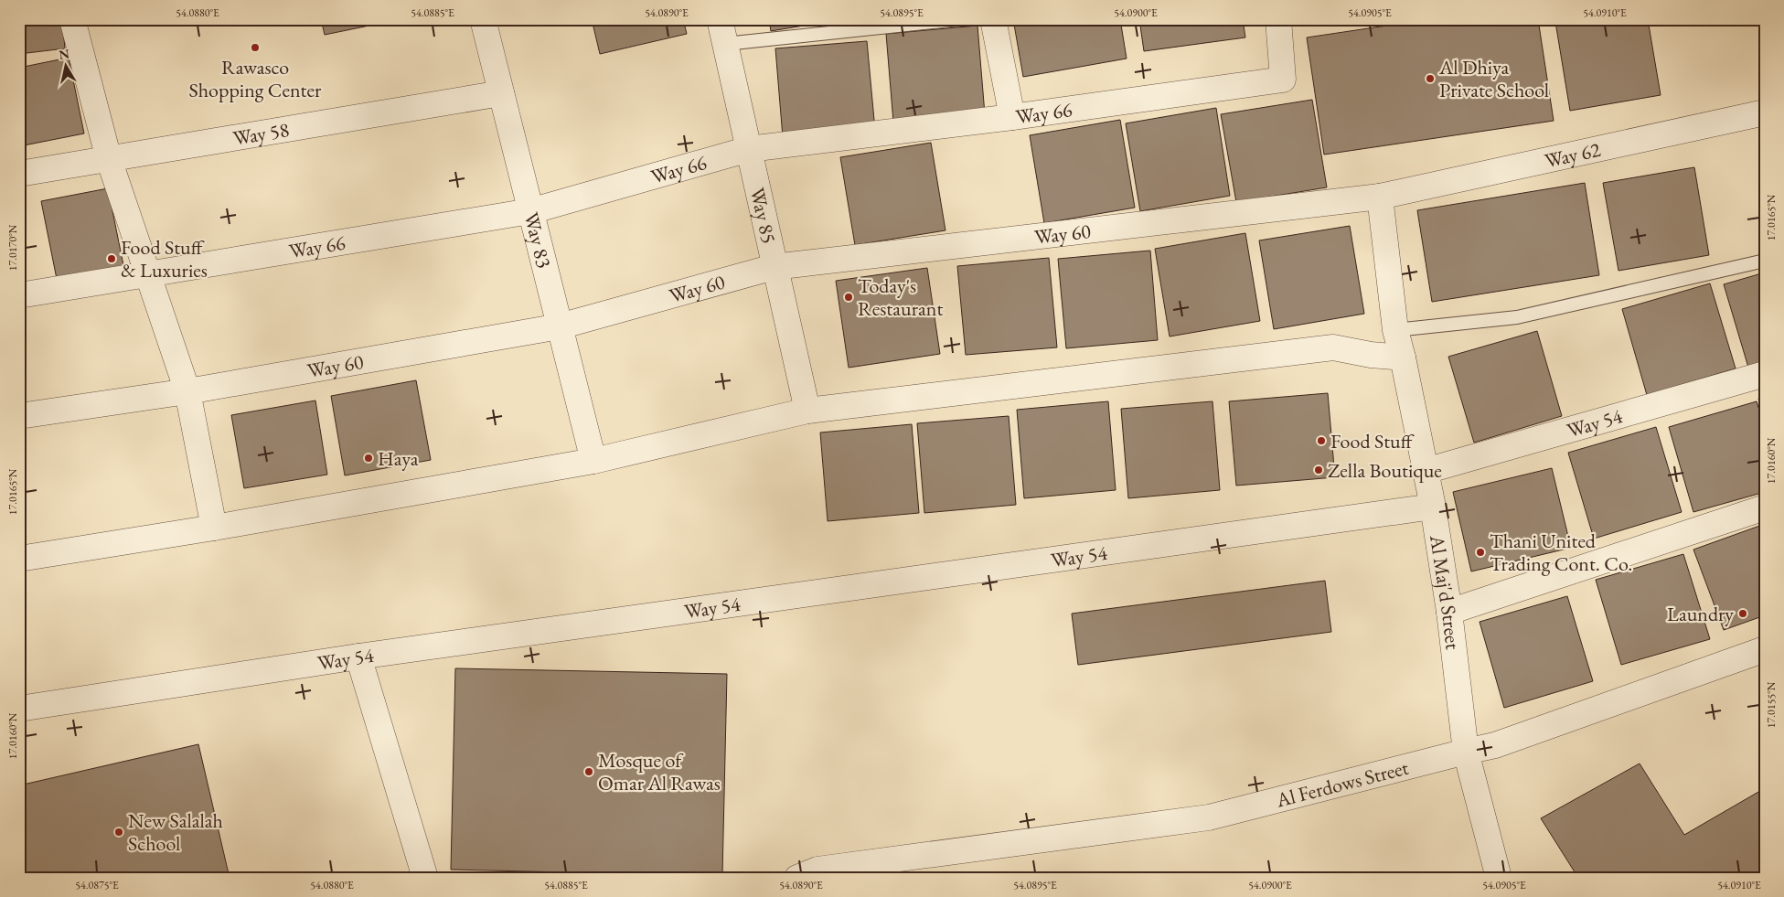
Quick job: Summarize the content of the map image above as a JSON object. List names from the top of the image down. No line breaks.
{"streets":{"street":["Way 66","Way 58","Way 62","Way 85","Way 60","Way 83","Way 54","Al Maj'd Street","Al Ferdows Street"]},"crossings":[["Way 66","Way 85"],["Way 66","Way 83"],["Way 58","Way 83"],["Way 62","Way 60"],["Way 62","Al Maj'd Street"],["Way 85","Way 60"],["Way 60","Way 83"],["Way 60","Al Maj'd Street"],["Way 54","Al Maj'd Street"],["Al Maj'd Street","Al Ferdows Street"]],"places":["Rawasco Shopping Center","Al Dhiya Private School","Food Stuff & Luxuries","Today's Restaurant","Food Stuff","Haya","Zella Boutique","Thani United Trading Cont. Co.","Laundry","Mosque of Omar Al Rawas","New Salalah School"],"north":"top","coordinates":["54.0880°E","54.0885°E","54.0890°E","54.0895°E","54.0900°E","54.0905°E","54.0910°E","17.0165°N","17.0170°N","17.0160°N","17.0155°N","54.0875°E"]}
